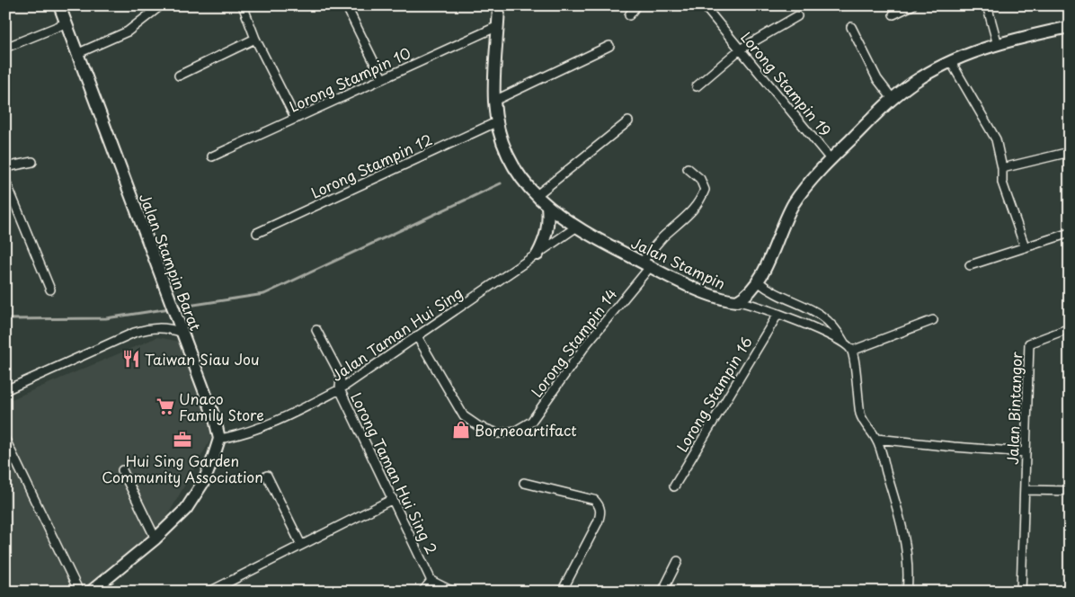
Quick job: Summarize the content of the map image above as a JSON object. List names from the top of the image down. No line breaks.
{"streets":{"street":["Lorong Stampin 10","Lorong Stampin 19","Lorong Stampin 12","Jalan Stampin Barat","Jalan Stampin","Jalan Taman Hui Sing","Lorong Stampin 14","Lorong Stampin 16","Jalan Bintangor","Lorong Taman Hui Sing 2"]},"crossings":[["Lorong Stampin 10","Jalan Stampin"],["Lorong Stampin 19","Jalan Stampin"],["Lorong Stampin 12","Jalan Stampin"],["Jalan Stampin Barat","Jalan Taman Hui Sing"],["Jalan Stampin","Jalan Taman Hui Sing"],["Jalan Stampin","Lorong Stampin 14"],["Jalan Taman Hui Sing","Lorong Stampin 14"],["Jalan Taman Hui Sing","Lorong Taman Hui Sing 2"]],"places":{"restaurant":["Taiwan Siau Jou"],"supermarket":["Unaco Family Store"],"shop":["Borneoartifact"],"office":["Hui Sing Garden Community Association"]}}
